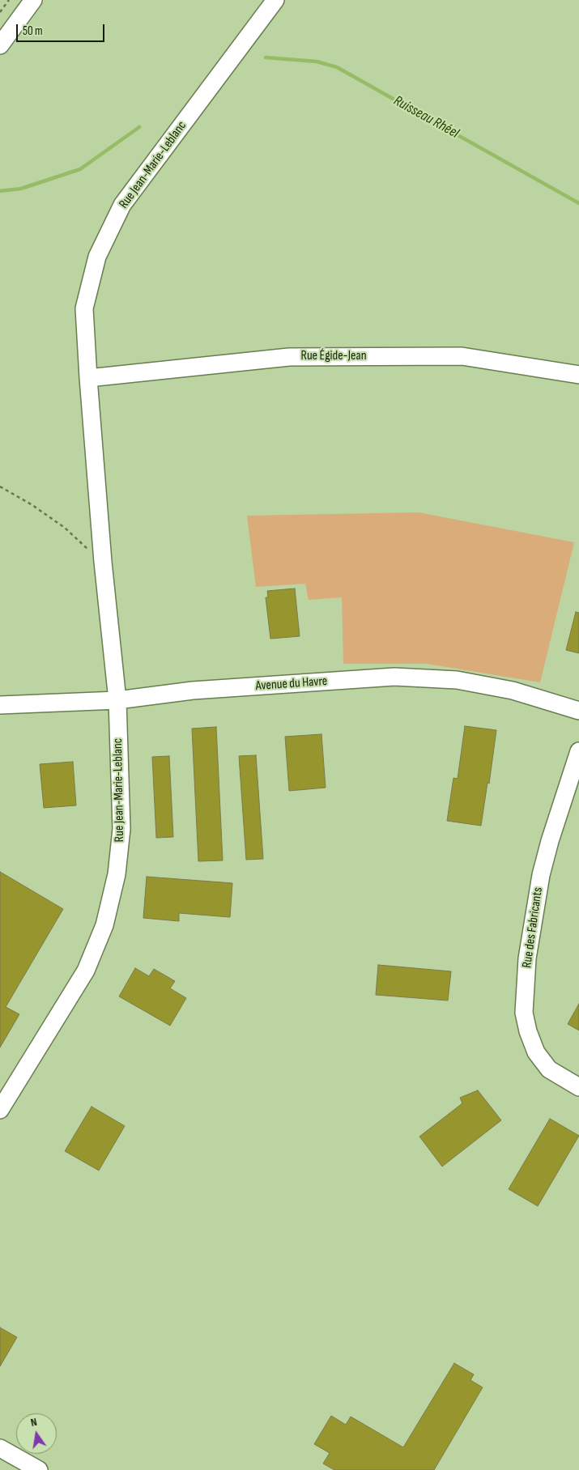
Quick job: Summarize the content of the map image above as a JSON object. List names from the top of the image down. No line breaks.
{"streets":{"street":["Rue Jean-Marie-Leblanc","Rue Égide-Jean","Avenue du Havre","Rue des Fabricants"]},"crossings":[["Rue Jean-Marie-Leblanc","Rue Égide-Jean"],["Rue Jean-Marie-Leblanc","Avenue du Havre"]],"water":["Ruisseau Rhéel"],"scale_bar":"50 m","north":"top"}
